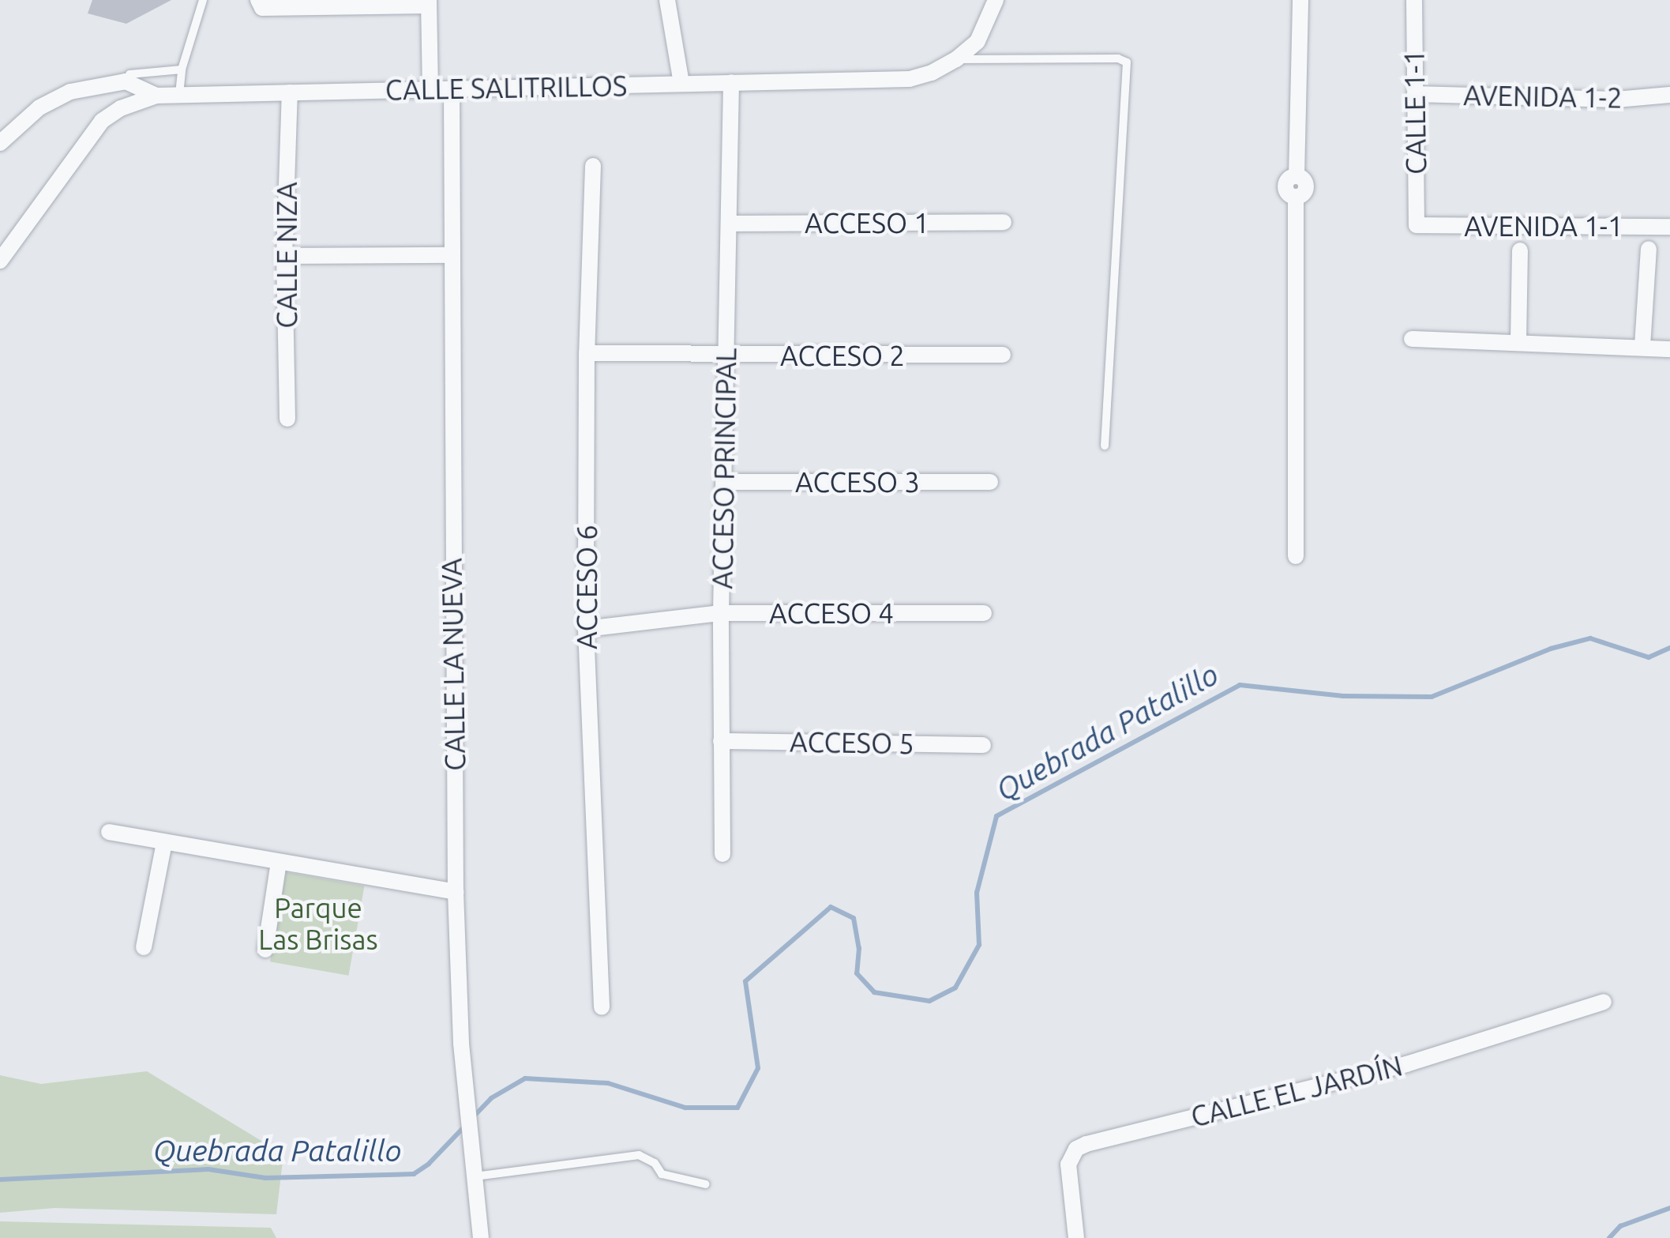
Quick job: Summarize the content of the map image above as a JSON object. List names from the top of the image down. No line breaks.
{"streets":{"street":["CALLE SALITRILLOS","AVENIDA 1-2","CALLE 1-1","ACCESO 1","AVENIDA 1-1","CALLE NIZA","ACCESO 2","ACCESO PRINCIPAL","ACCESO 3","ACCESO 6","ACCESO 4","CALLE LA NUEVA","ACCESO 5","CALLE EL JARDÍN"]},"crossings":[["CALLE SALITRILLOS","CALLE NIZA"],["CALLE SALITRILLOS","ACCESO PRINCIPAL"],["CALLE SALITRILLOS","CALLE LA NUEVA"],["AVENIDA 1-2","CALLE 1-1"],["CALLE 1-1","AVENIDA 1-1"],["ACCESO 1","ACCESO PRINCIPAL"],["ACCESO 2","ACCESO PRINCIPAL"],["ACCESO 2","ACCESO 6"],["ACCESO PRINCIPAL","ACCESO 3"],["ACCESO PRINCIPAL","ACCESO 4"],["ACCESO PRINCIPAL","ACCESO 5"],["ACCESO 6","ACCESO 4"]],"water":["Quebrada Patalillo"],"parks":["Parque Las Brisas"]}
